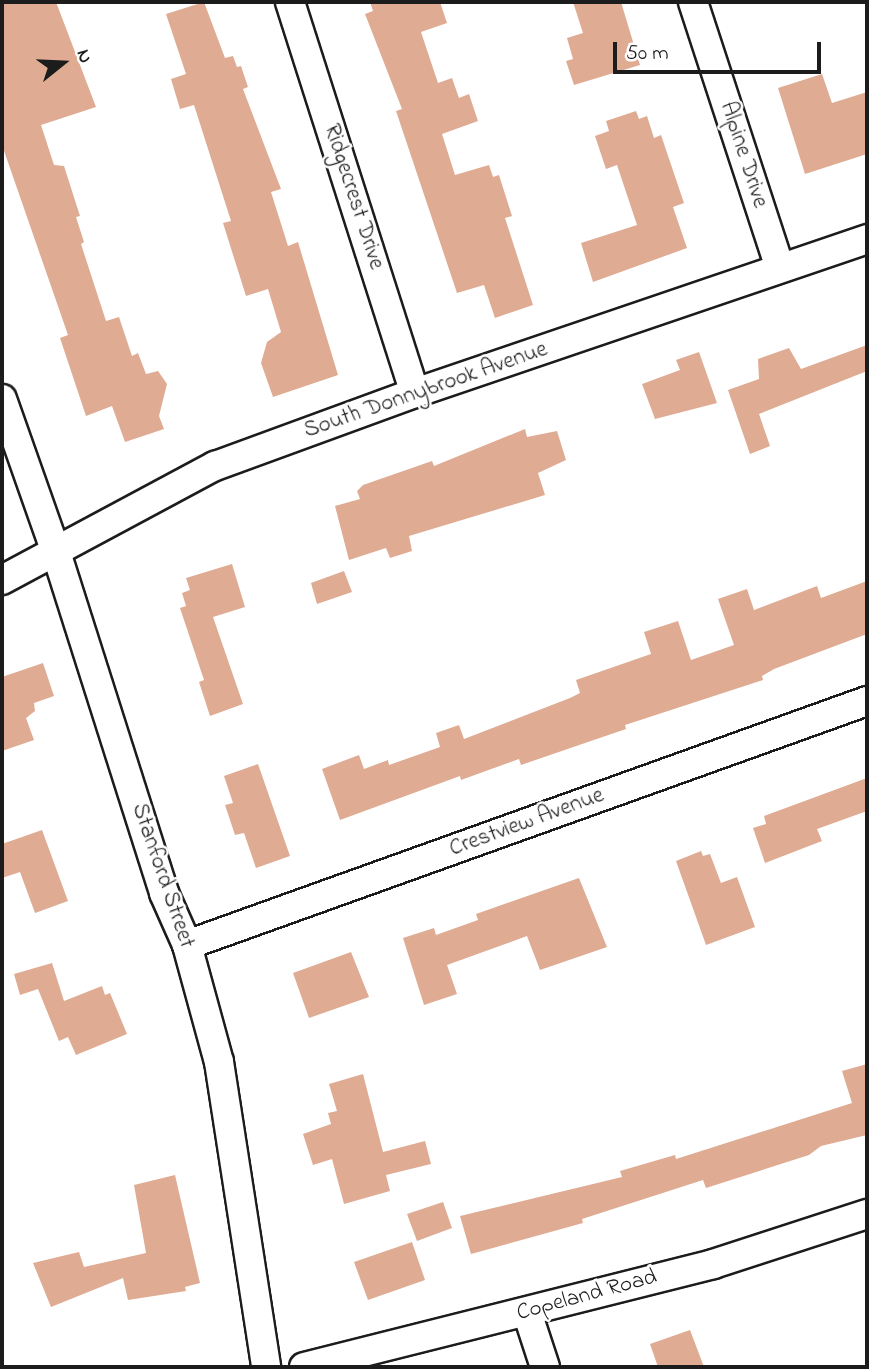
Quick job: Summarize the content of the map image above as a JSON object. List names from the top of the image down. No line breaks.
{"streets":{"street":["Alpine Drive","Ridgecrest Drive","South Donnybrook Avenue","Crestview Avenue","Stanford Street","Copeland Road"]},"crossings":[["Alpine Drive","South Donnybrook Avenue"],["Ridgecrest Drive","South Donnybrook Avenue"],["South Donnybrook Avenue","Stanford Street"],["Crestview Avenue","Stanford Street"]],"scale_bar":"50 m","north":"right"}
